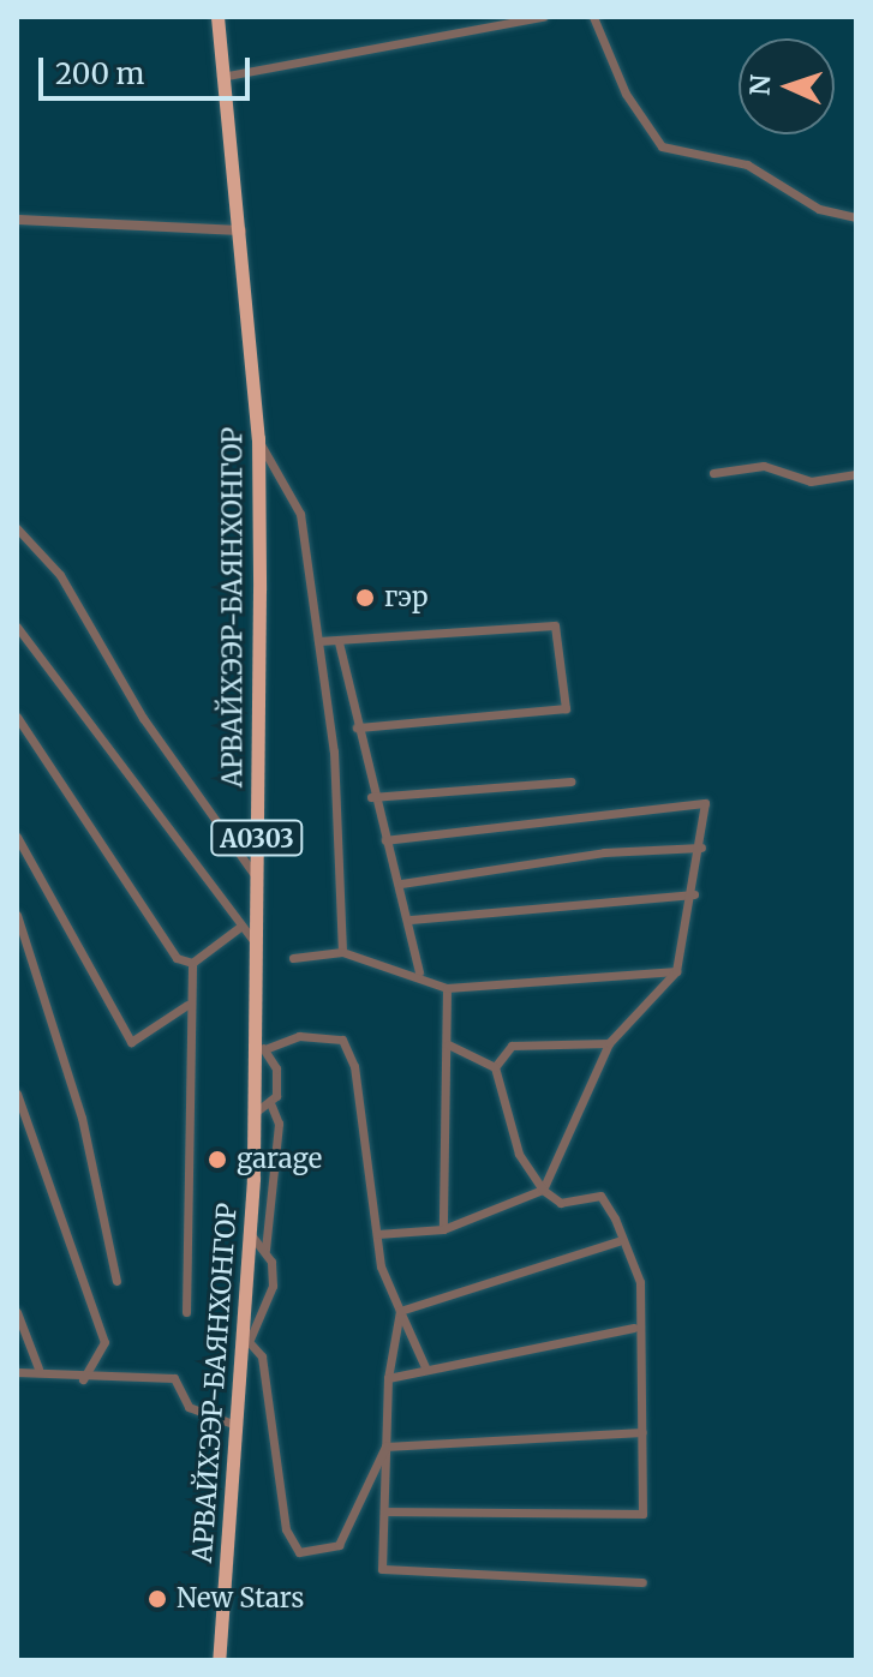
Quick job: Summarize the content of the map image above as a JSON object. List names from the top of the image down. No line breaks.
{"streets":{"highway":["АРВАЙХЭЭР-БАЯНХОНГОР","A0303"]},"places":["гэр","garage","New Stars"],"scale_bar":"200 m","north":"left"}
